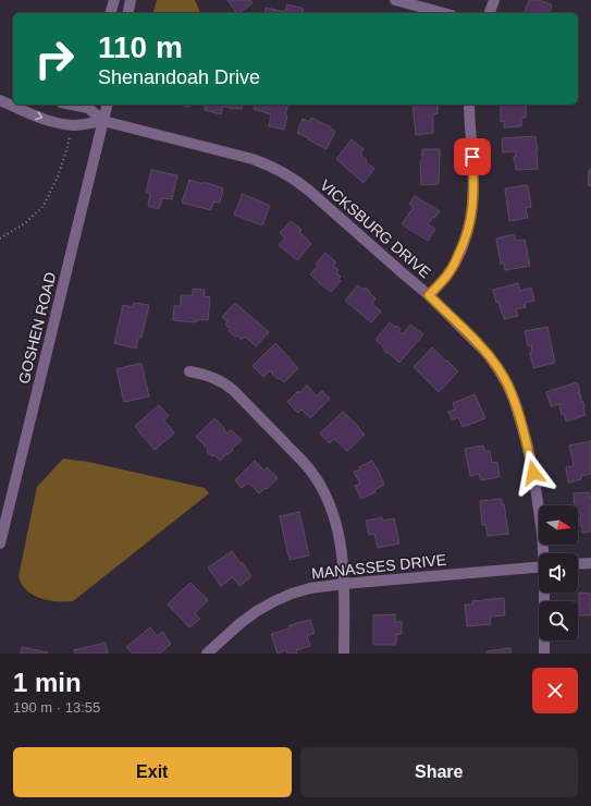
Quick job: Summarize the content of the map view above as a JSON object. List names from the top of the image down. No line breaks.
{"streets":{"street":["VICKSBURG DRIVE","GOSHEN ROAD","MANASSES DRIVE"]},"crossings":[["VICKSBURG DRIVE","GOSHEN ROAD"]],"north":"right","page":{"turn":["110 m","Shenandoah Drive"],"heading":["1 min","190 m · 13:55"],"buttons":["Exit","Share"]}}
